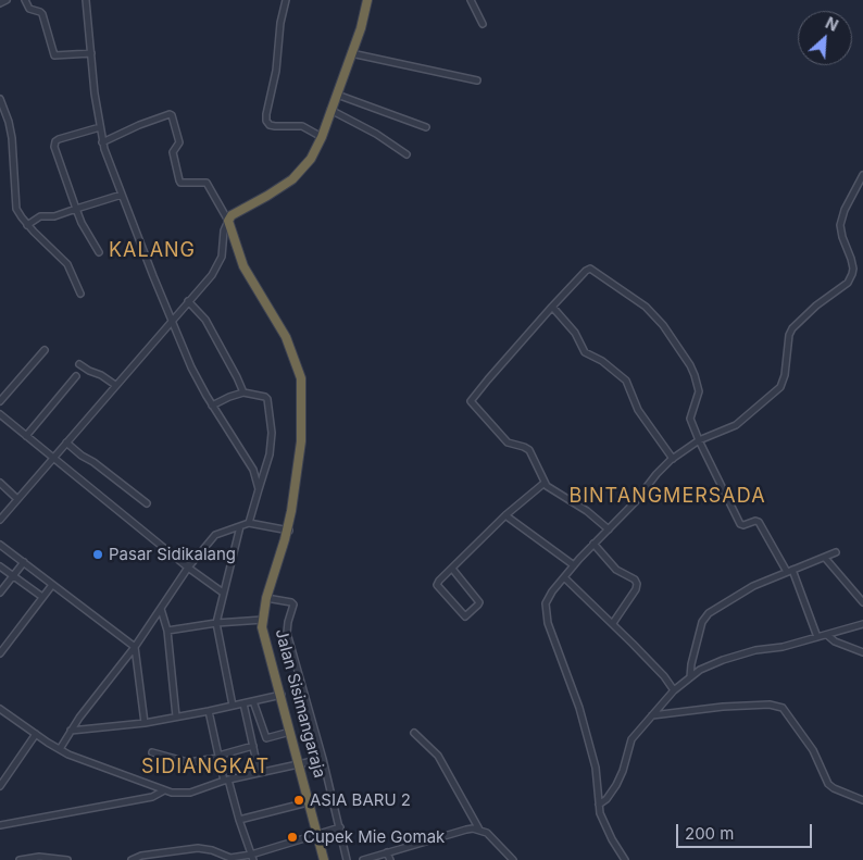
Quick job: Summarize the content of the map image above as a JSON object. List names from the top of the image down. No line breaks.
{"streets":{"highway":["Jalan Sisimangaraja"]},"districts":["KALANG","BINTANGMERSADA","SIDIANGKAT"],"places":["Pasar Sidikalang","ASIA BARU 2","Cupek Mie Gomak"],"scale_bar":"200 m","north":"top right"}
